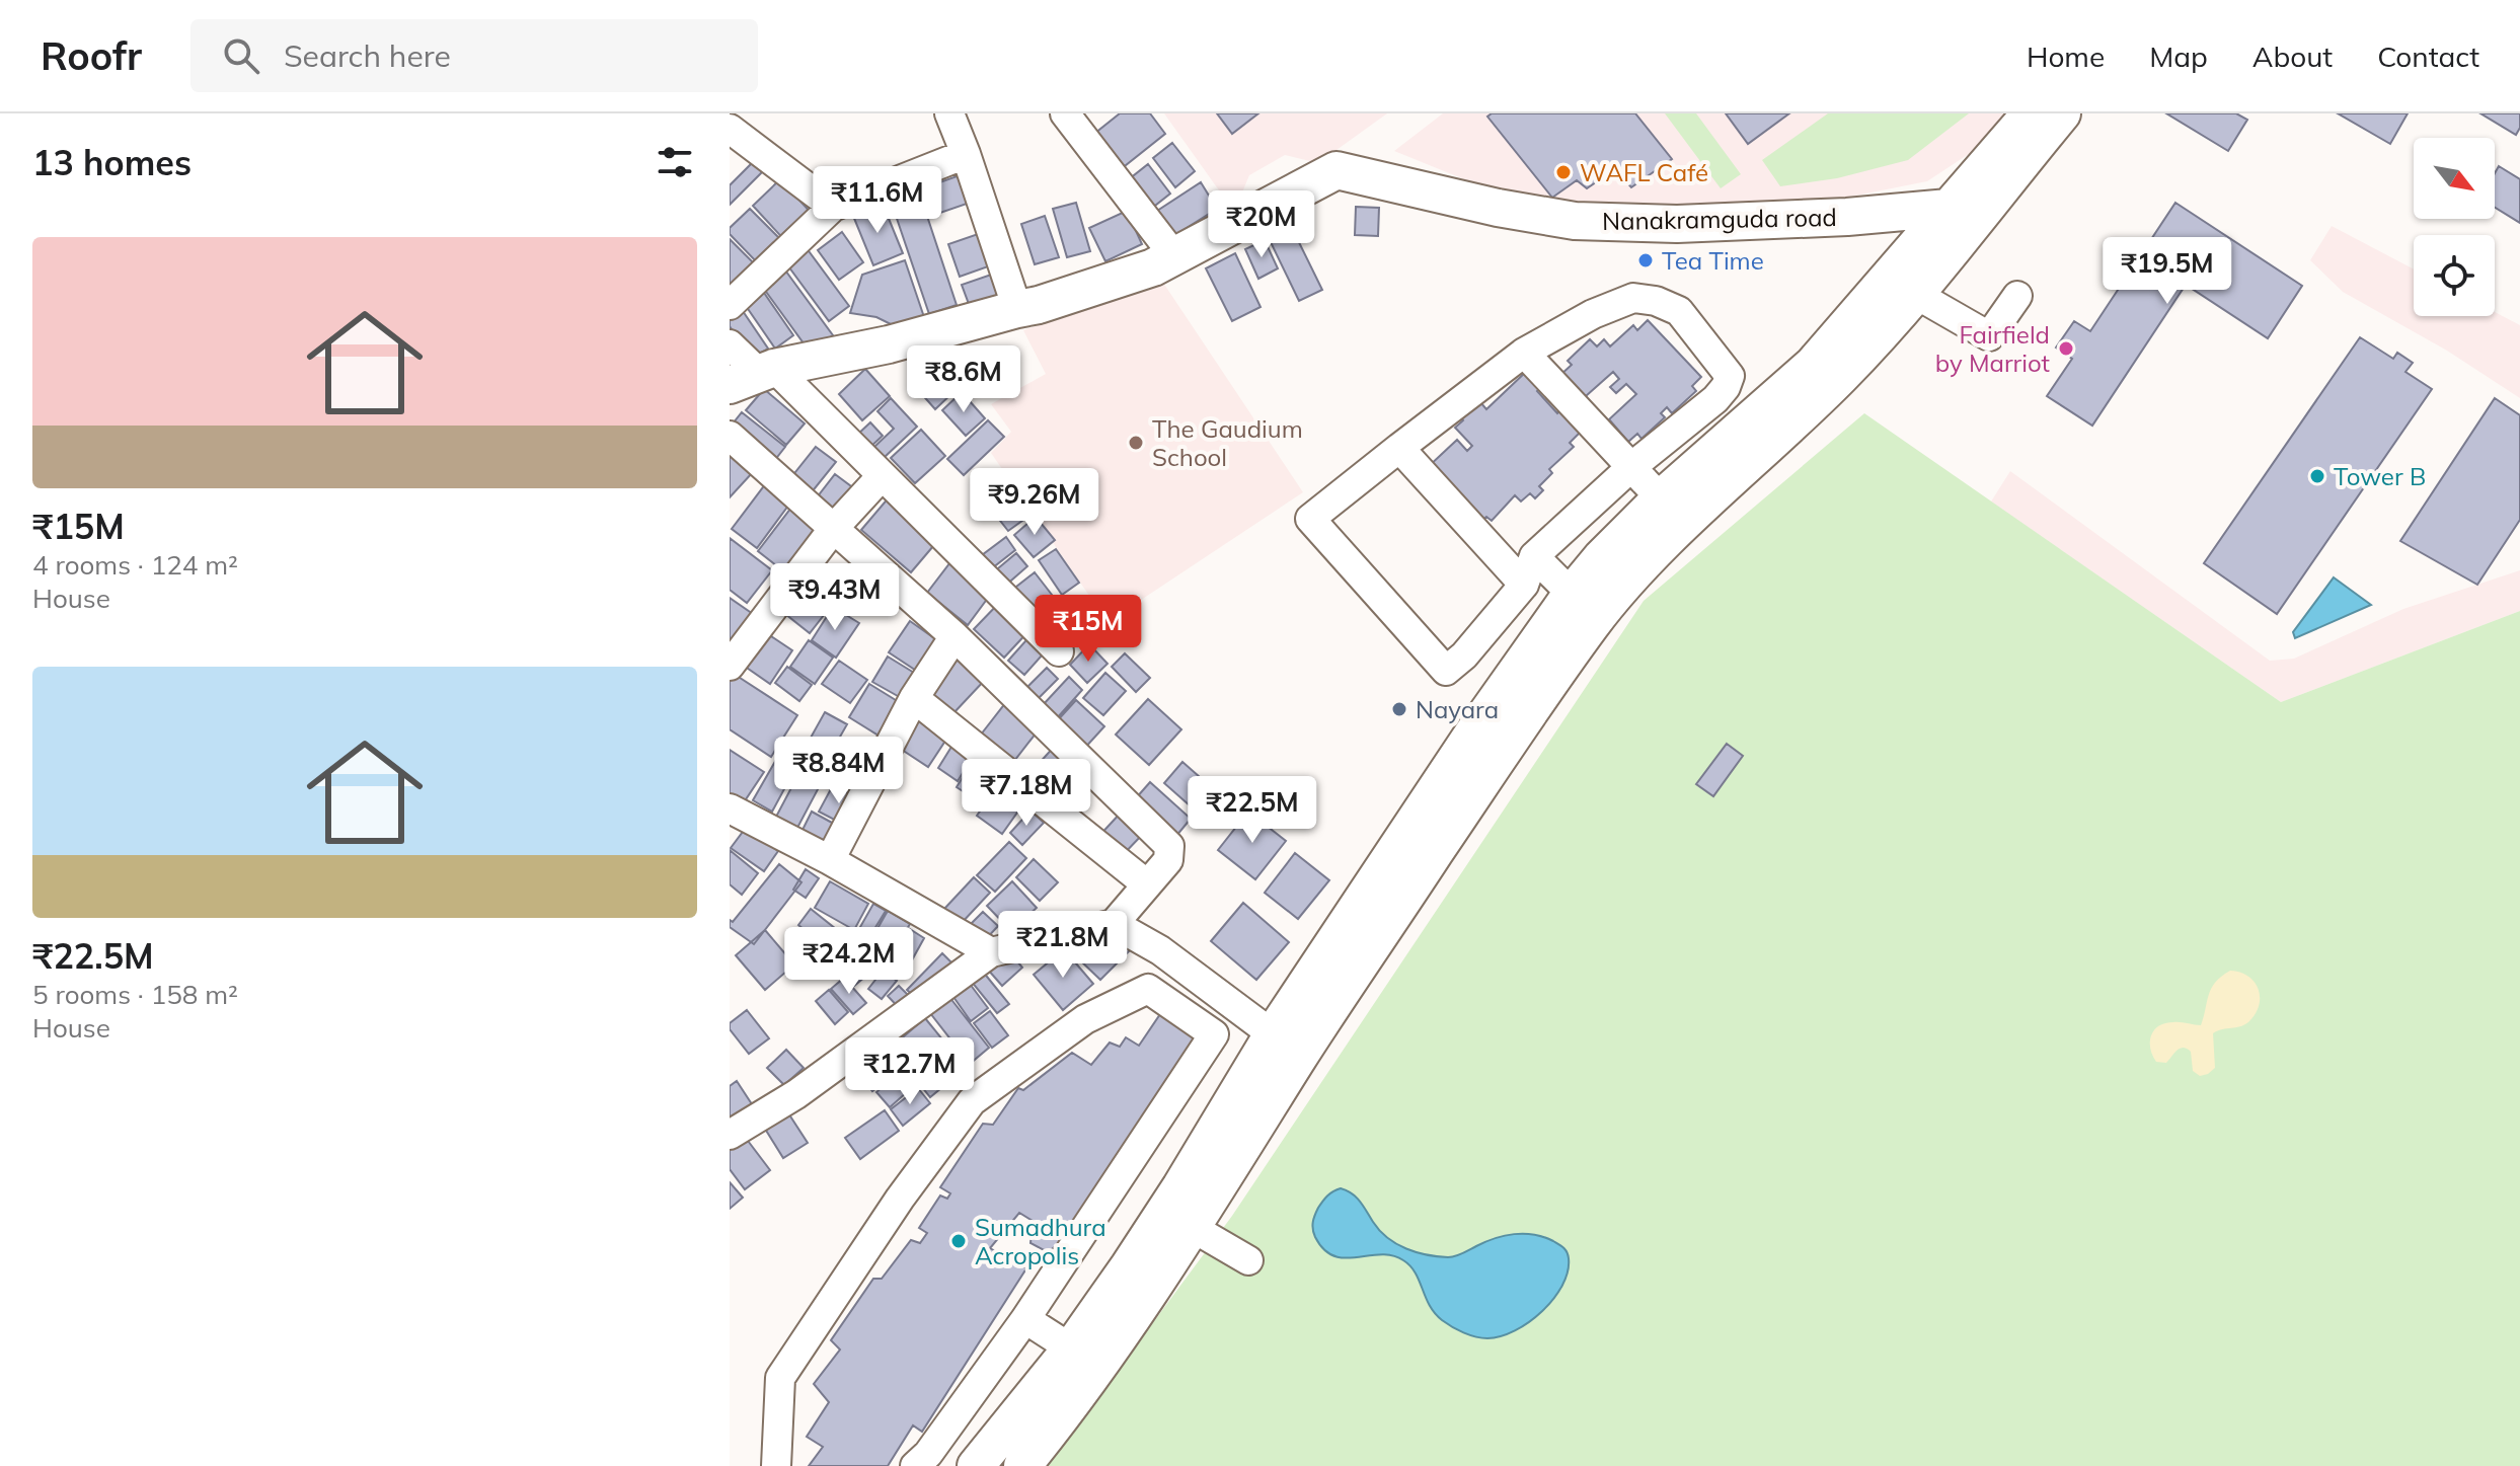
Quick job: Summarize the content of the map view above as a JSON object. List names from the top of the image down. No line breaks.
{"streets":{"main road":["Nanakramguda road"]},"places":["WAFL Café","Tea Time","Fairfield by Marriot","The Gaudium School","Tower B","Nayara","Sumadhura Acropolis"],"north":"bottom right","page":{"header":"Roofr","search":"Search here","nav":["Home","Map","About","Contact"],"heading":"13 homes","price":["₹11.6M","₹20M","₹19.5M","₹8.6M","₹9.26M","₹9.43M","₹15M","₹8.84M","₹7.18M","₹22.5M","₹21.8M","₹24.2M","₹12.7M"],"list":[{"name":"₹15M","note":"4 rooms · 124 m² · House"},{"name":"₹22.5M","note":"5 rooms · 158 m² · House"}]}}
